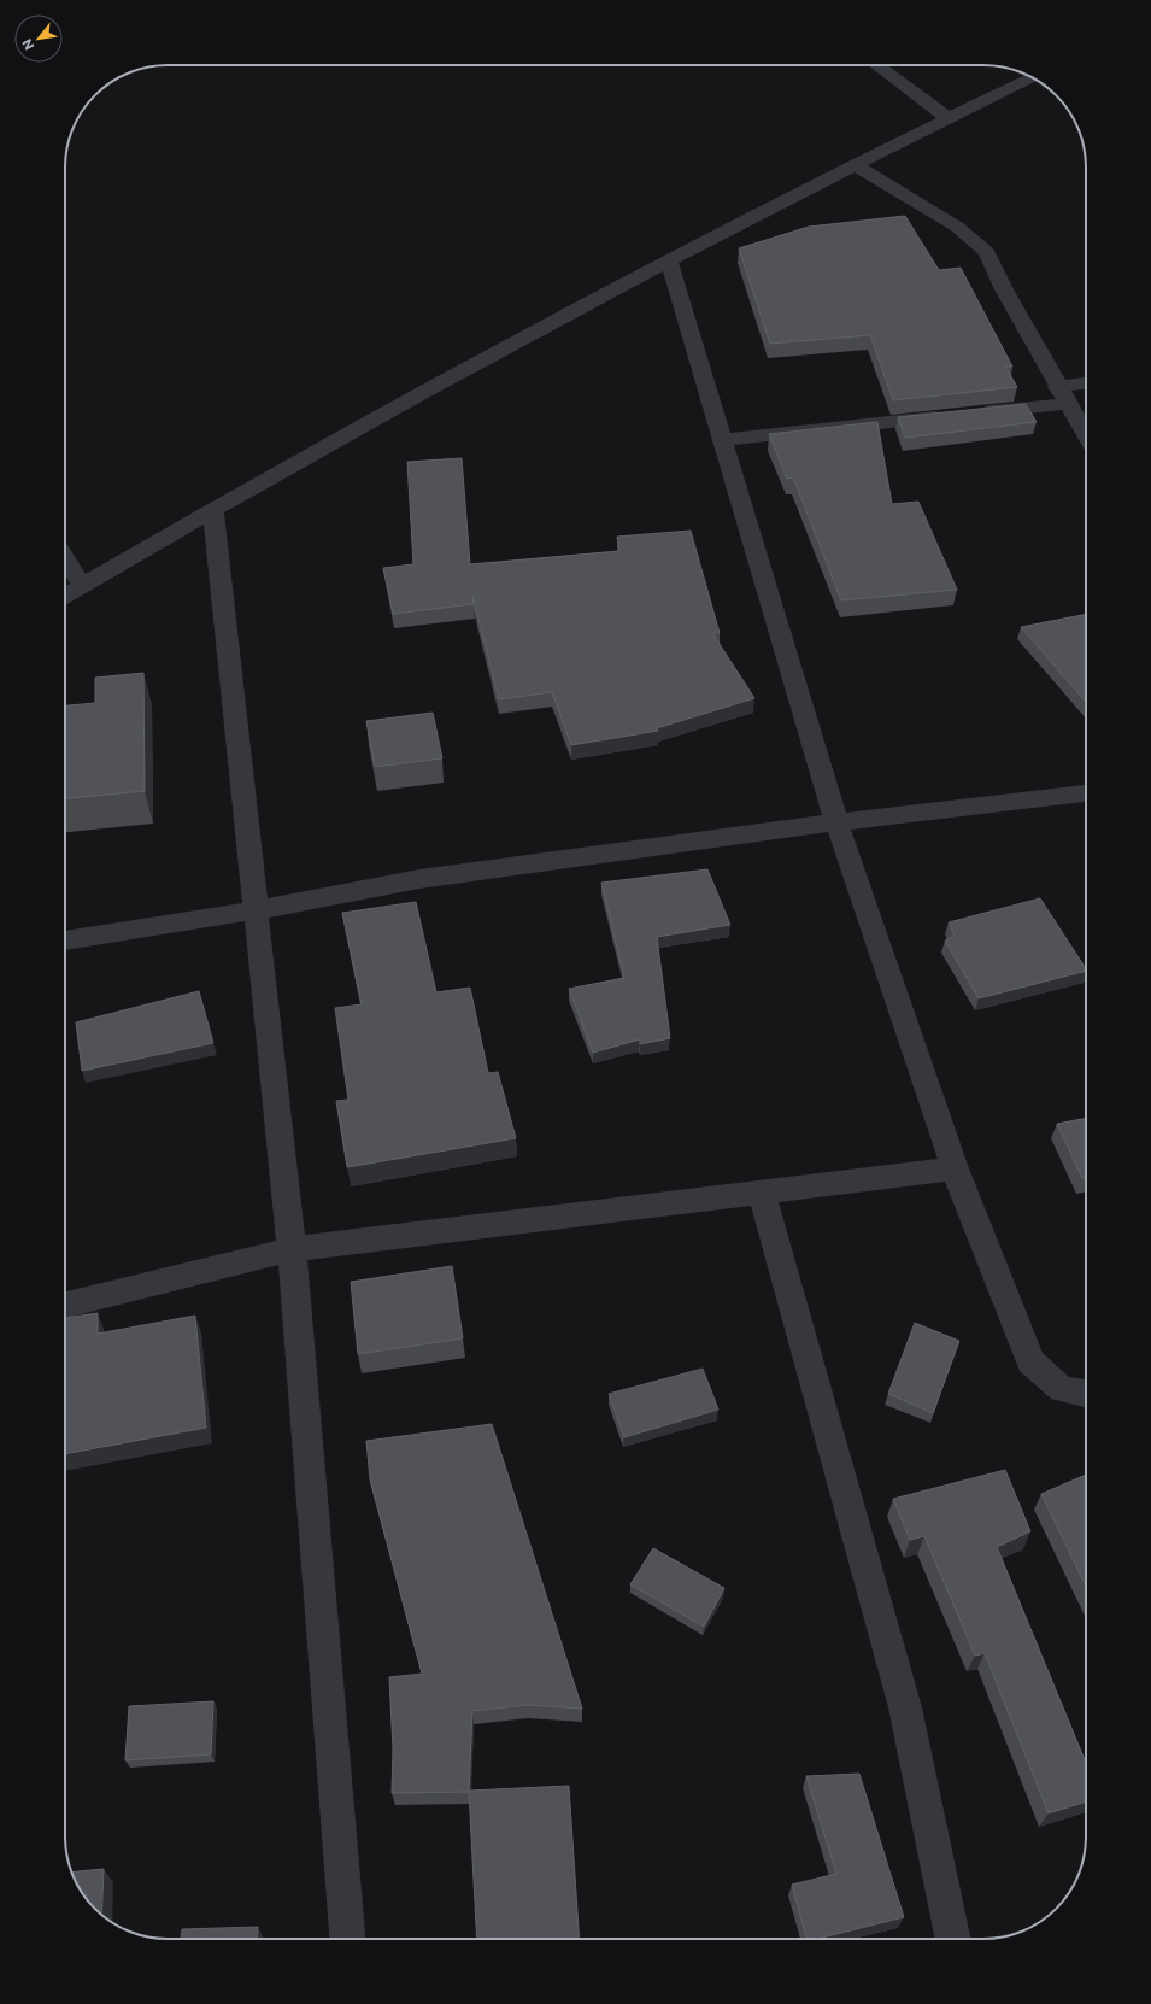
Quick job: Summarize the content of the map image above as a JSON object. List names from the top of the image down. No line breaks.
{"north":"bottom left"}
